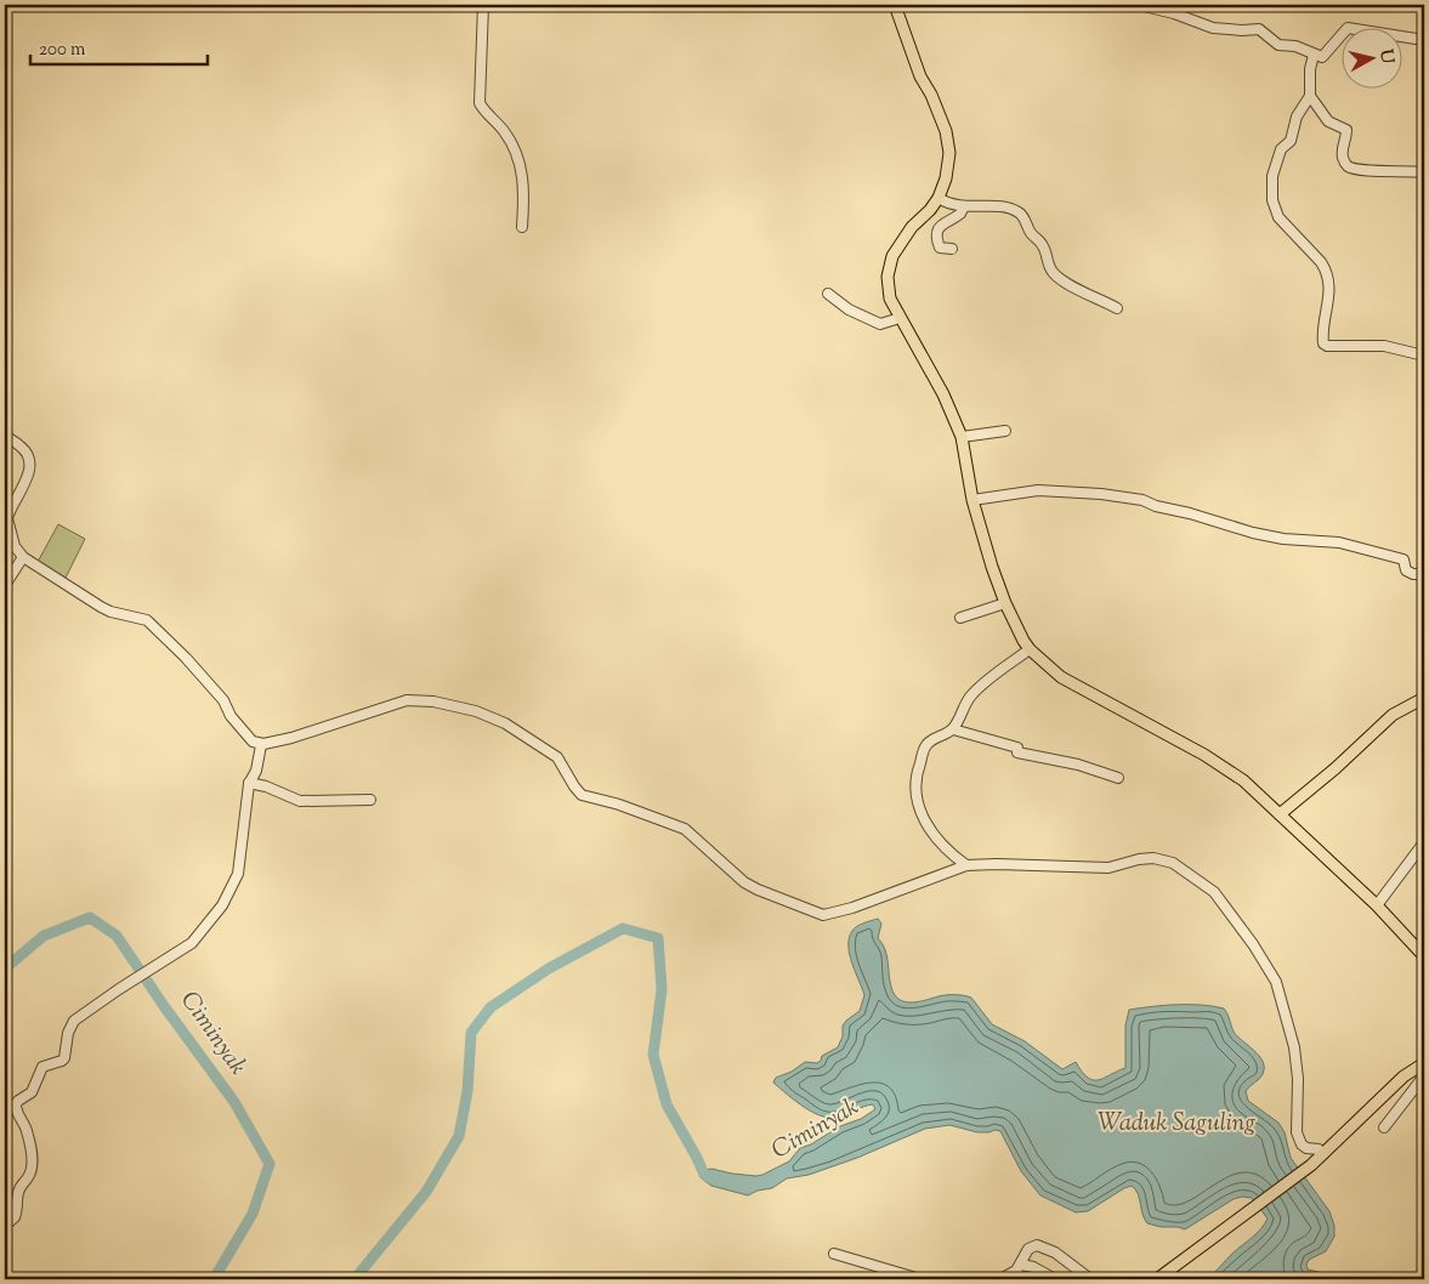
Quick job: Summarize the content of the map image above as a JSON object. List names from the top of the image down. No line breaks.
{"water":["Ciminyak","Waduk Saguling"],"scale_bar":"200 m","north":"right"}
